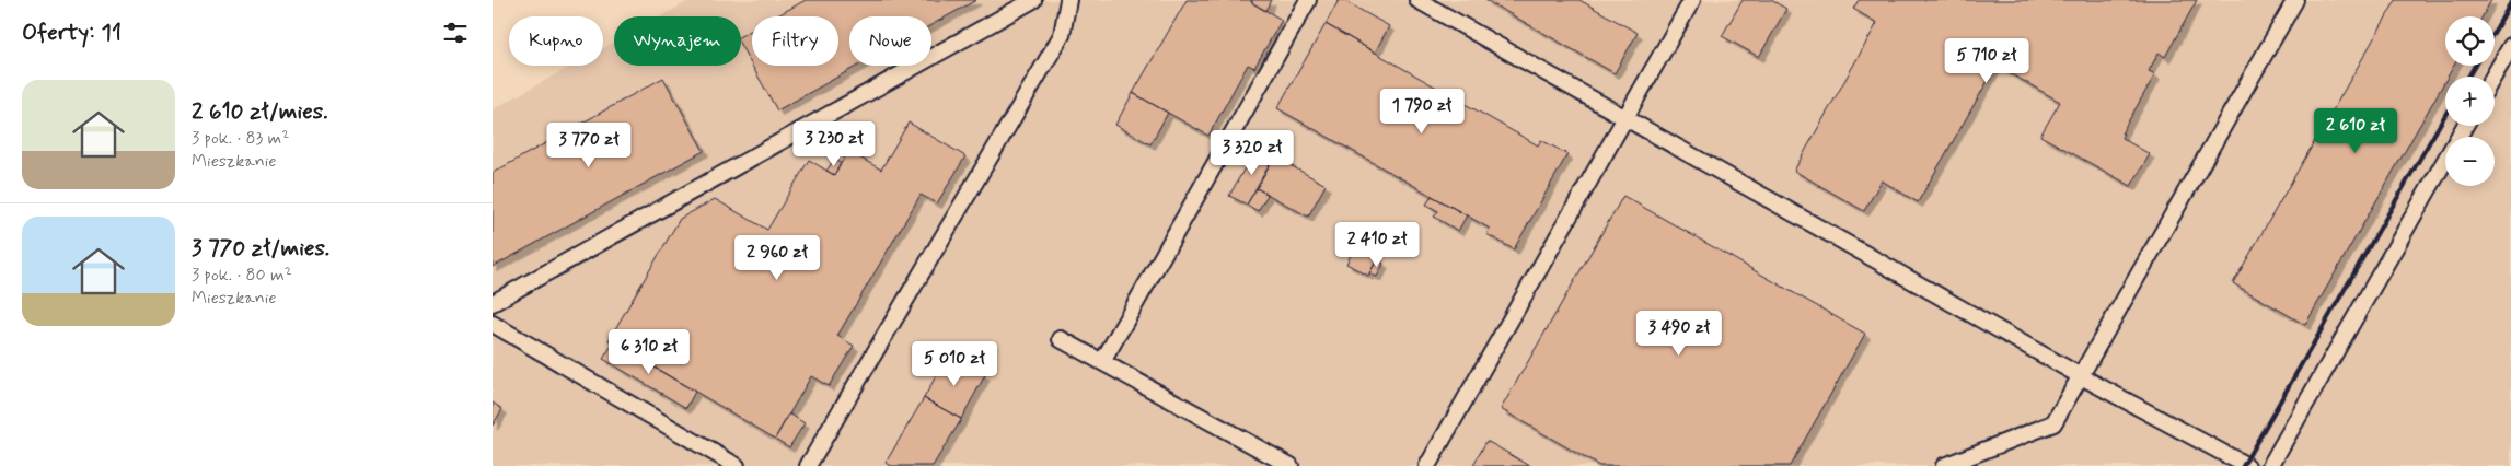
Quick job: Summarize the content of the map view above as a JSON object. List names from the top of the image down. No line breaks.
{"page":{"heading":"Oferty: 11","map_buttons":["+","−"],"chip":["Kupno","Wynajem","Filtry","Nowe"],"price":["5 710 zł","1 790 zł","2 610 zł","3 230 zł","3 770 zł","3 320 zł","2 410 zł","2 960 zł","3 490 zł","6 310 zł","5 010 zł"],"list":[{"name":"2 610 zł/mies.","note":"3 pok. · 83 m² · Mieszkanie"},{"name":"3 770 zł/mies.","note":"3 pok. · 80 m² · Mieszkanie"}]}}
